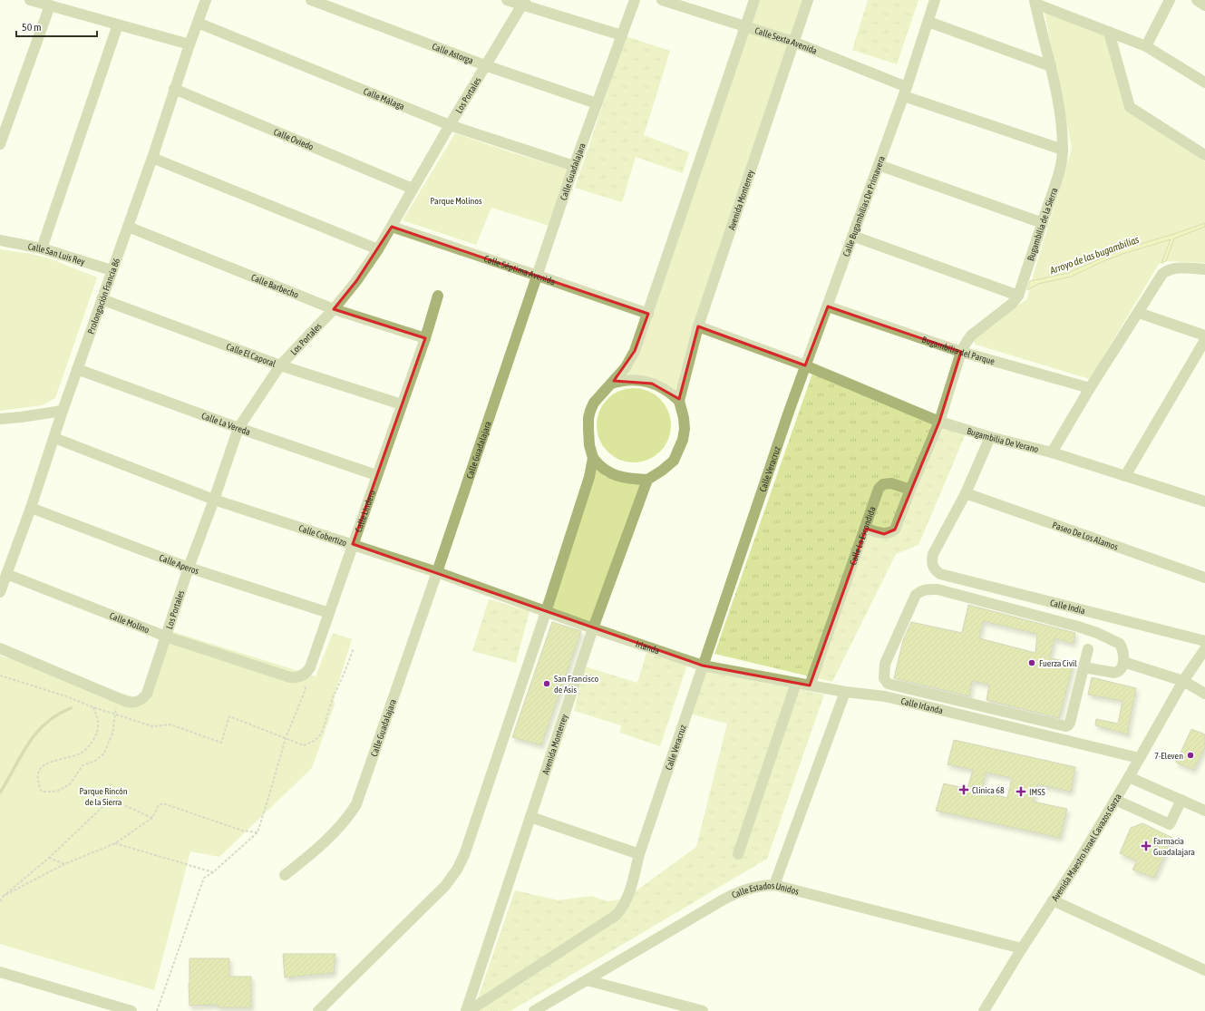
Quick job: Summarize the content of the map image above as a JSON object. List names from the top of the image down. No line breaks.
{"streets":{"street":["Calle Sexta Avenida","Calle Astorga","Los Portales","Calle Málaga","Calle Oviedo","Calle Guadalajara","Avenida Monterrey","Calle Bugambilias De Primavera","Bugambilia de la Sierra","Calle San Luis Rey","Calle Séptima Avenida","Calle Barbecho","Prolongación Francia 86","Bugambilia del Parque","Calle El Caporal","Calle La Vereda","Bugambilia De Verano","Calle Veracruz","Calle Lindero","Calle Cobertizo","Paseo De Los Alamos","Calle La Escondida","Calle Aperos","Calle India","Calle Molino","Irlanda","Calle Irlanda","Avenida Maestro Israel Cavazos Garza","Calle Estados Unidos"]},"crossings":[["Calle Sexta Avenida","Avenida Monterrey"],["Calle Sexta Avenida","Calle Bugambilias De Primavera"],["Calle Sexta Avenida","Bugambilia de la Sierra"],["Calle Astorga","Los Portales"],["Calle Astorga","Calle Guadalajara"],["Los Portales","Calle Málaga"],["Los Portales","Calle Oviedo"],["Los Portales","Calle Séptima Avenida"],["Los Portales","Calle Barbecho"],["Los Portales","Calle El Caporal"],["Los Portales","Calle La Vereda"],["Los Portales","Calle Cobertizo"],["Los Portales","Calle Aperos"],["Los Portales","Calle Molino"],["Calle Málaga","Calle Guadalajara"],["Calle Málaga","Prolongación Francia 86"],["Calle Oviedo","Prolongación Francia 86"],["Calle Guadalajara","Calle Séptima Avenida"],["Calle Guadalajara","Calle Cobertizo"],["Avenida Monterrey","Calle Veracruz"],["Avenida Monterrey","Calle Cobertizo"],["Avenida Monterrey","Irlanda"],["Calle Bugambilias De Primavera","Bugambilia del Parque"],["Calle Bugambilias De Primavera","Bugambilia De Verano"],["Calle Bugambilias De Primavera","Calle Veracruz"],["Bugambilia de la Sierra","Bugambilia del Parque"],["Bugambilia de la Sierra","Bugambilia De Verano"],["Calle San Luis Rey","Prolongación Francia 86"],["Calle Barbecho","Prolongación Francia 86"],["Calle Barbecho","Calle Lindero"],["Prolongación Francia 86","Calle El Caporal"],["Prolongación Francia 86","Calle La Vereda"],["Prolongación Francia 86","Calle Cobertizo"],["Prolongación Francia 86","Calle Aperos"],["Prolongación Francia 86","Calle Molino"],["Calle El Caporal","Calle Lindero"],["Calle La Vereda","Calle Lindero"],["Calle Veracruz","Irlanda"],["Calle Veracruz","Calle Irlanda"],["Calle Lindero","Calle Cobertizo"],["Calle Lindero","Calle Aperos"],["Calle Lindero","Calle Molino"],["Calle Cobertizo","Irlanda"],["Paseo De Los Alamos","Calle India"],["Calle La Escondida","Calle Irlanda"],["Irlanda","Calle Irlanda"],["Calle Irlanda","Avenida Maestro Israel Cavazos Garza"],["Avenida Maestro Israel Cavazos Garza","Calle Estados Unidos"]],"water":["Arroyo de las bugambilias"],"parks":["Parque Molinos","Parque Rincón de la Sierra"],"places":{"other":["Fuerza Civil","San Francisco de Asis","7-Eleven"],"health":["Clinica 68","IMSS","Farmacia Guadalajara"]},"scale_bar":"50 m"}
